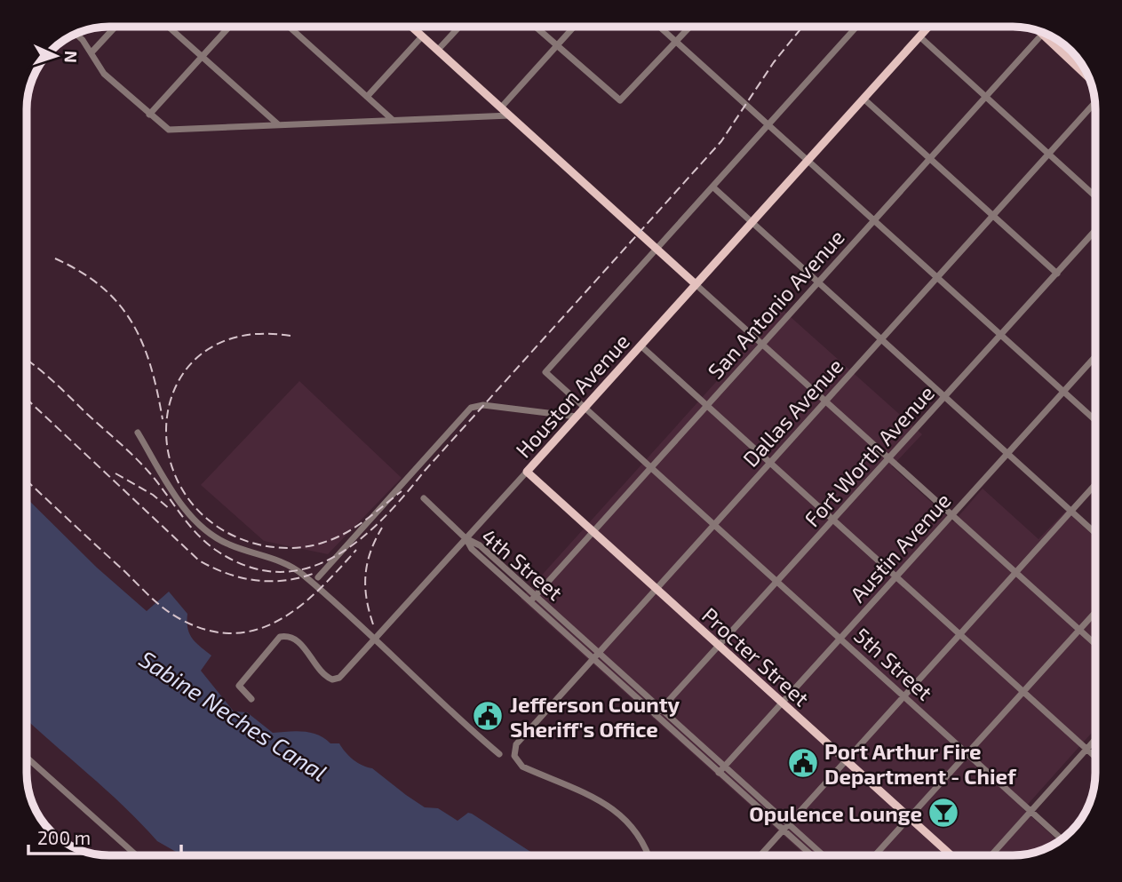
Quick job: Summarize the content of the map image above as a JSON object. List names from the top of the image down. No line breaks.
{"streets":{"main road":["Houston Avenue","Procter Street"],"street":["San Antonio Avenue","Dallas Avenue","Fort Worth Avenue","Austin Avenue","4th Street","5th Street"]},"crossings":[["San Antonio Avenue","4th Street"],["San Antonio Avenue","Procter Street"],["San Antonio Avenue","5th Street"],["Houston Avenue","4th Street"],["Houston Avenue","Procter Street"],["Houston Avenue","5th Street"],["Dallas Avenue","4th Street"],["Dallas Avenue","Procter Street"],["Dallas Avenue","5th Street"],["Fort Worth Avenue","4th Street"],["Fort Worth Avenue","Procter Street"],["Fort Worth Avenue","5th Street"],["Austin Avenue","4th Street"],["Austin Avenue","Procter Street"],["Austin Avenue","5th Street"]],"water":["Sabine Neches Canal"],"places":{"public building":["Jefferson County Sheriff's Office","Port Arthur Fire Department - Chief"],"bar":["Opulence Lounge"]},"scale_bar":"200 m","north":"right"}
